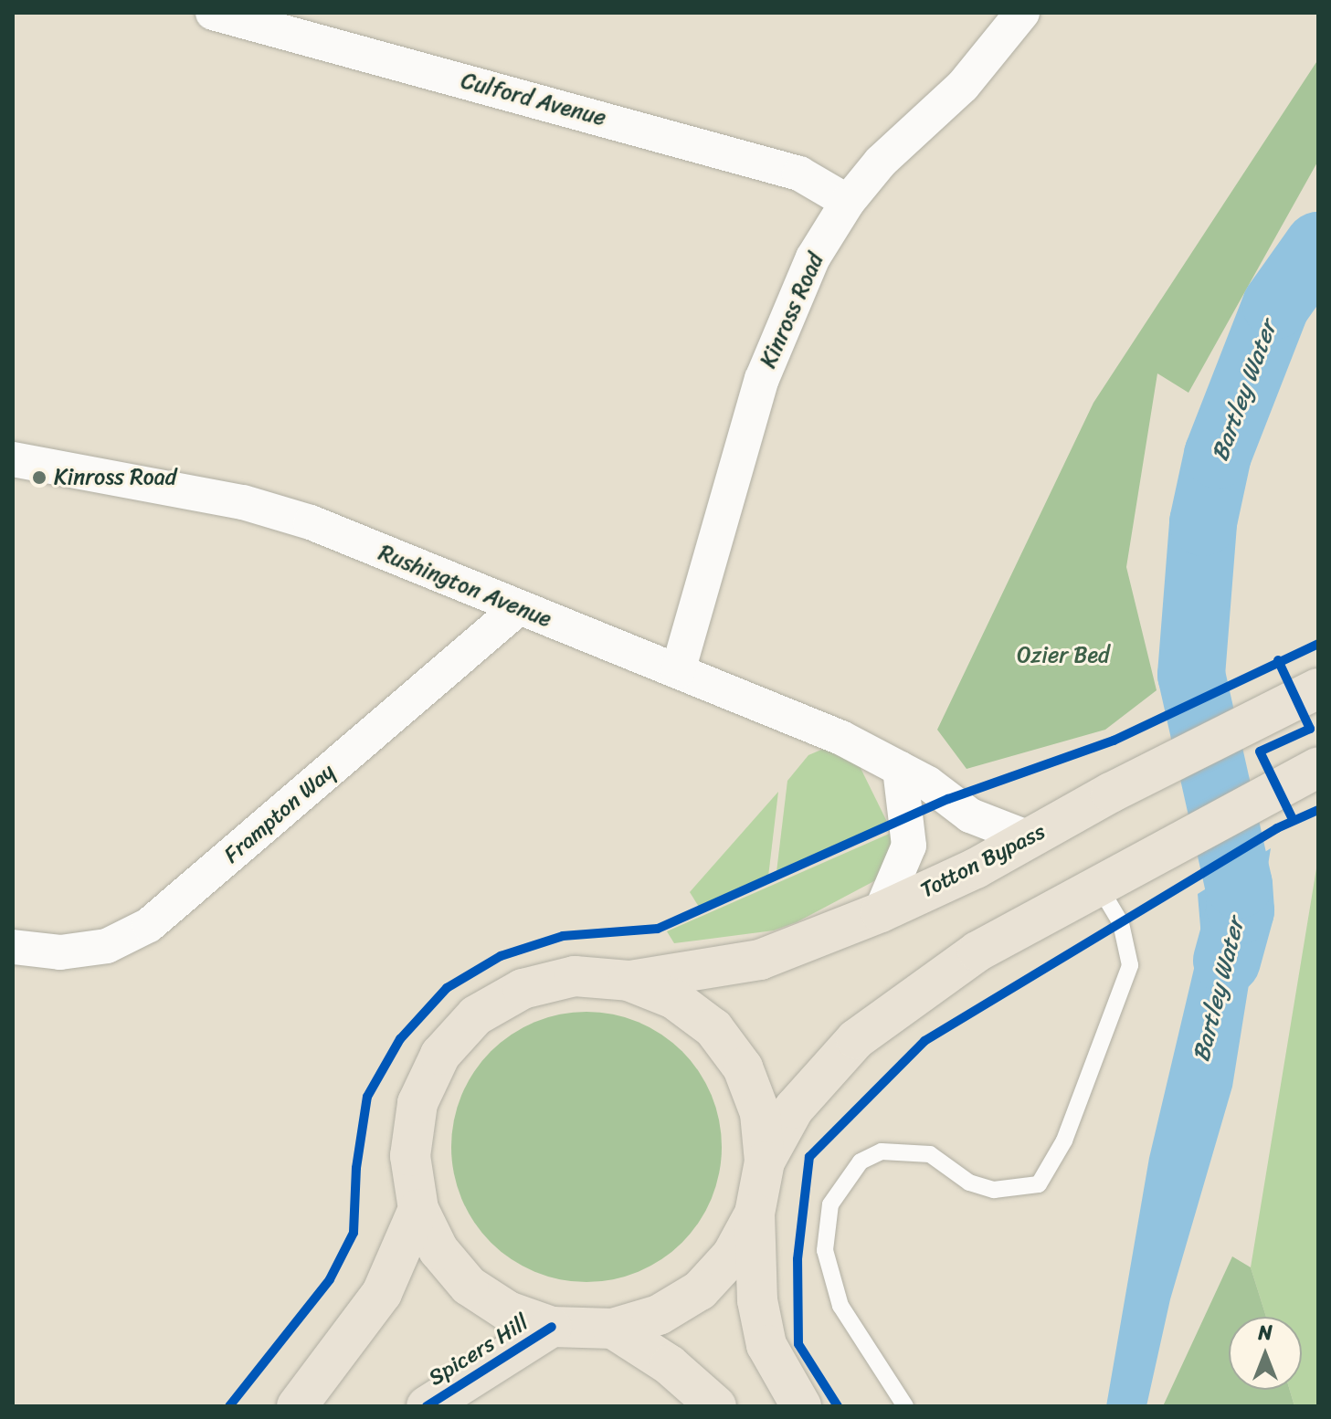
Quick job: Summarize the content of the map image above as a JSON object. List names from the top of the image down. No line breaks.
{"streets":{"main road":["Totton Bypass","Spicers Hill"],"street":["Culford Avenue","Kinross Road","Rushington Avenue","Frampton Way"]},"crossings":[["Culford Avenue","Kinross Road"],["Kinross Road","Rushington Avenue"],["Rushington Avenue","Frampton Way"],["Rushington Avenue","Totton Bypass"]],"water":["Bartley Water"],"parks":["Ozier Bed"],"places":["Kinross Road"],"north":"top"}
